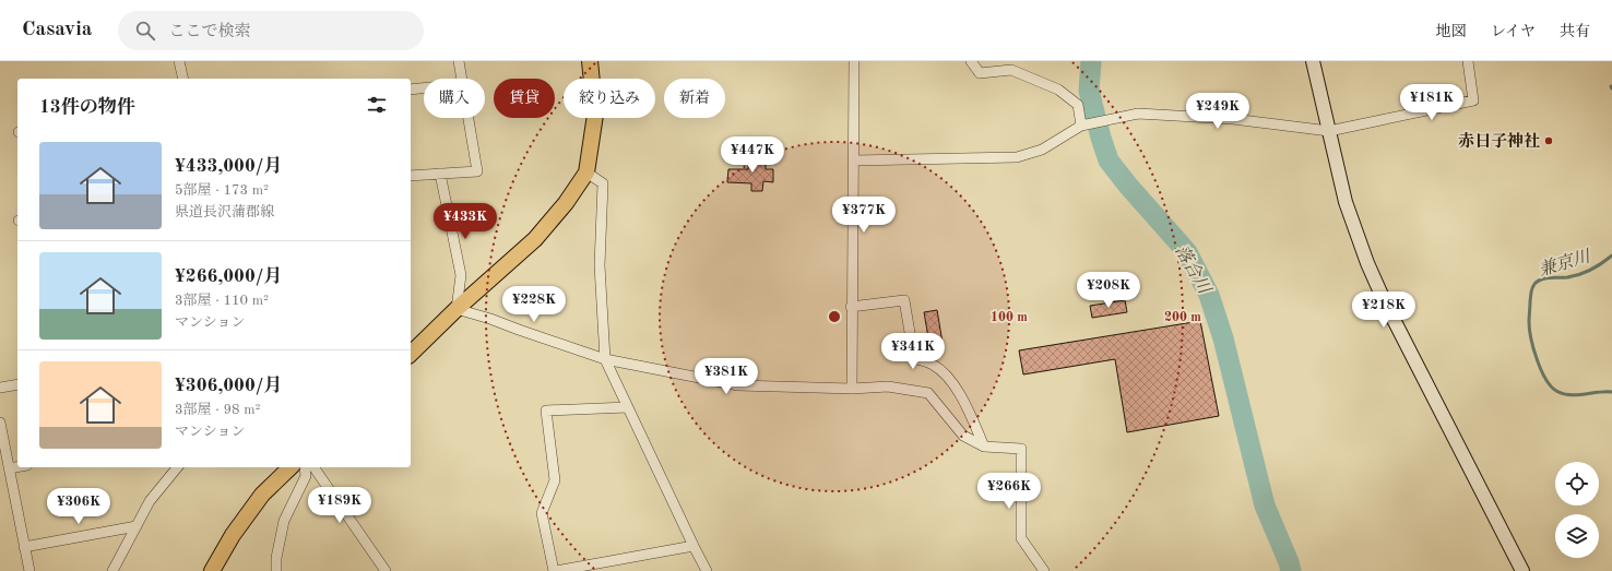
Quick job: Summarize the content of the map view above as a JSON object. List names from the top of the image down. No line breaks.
{"water":["兼京川","落合川"],"places":["赤日子神社"],"page":{"header":"Casavia","search":"ここで検索","nav":["地図","レイヤ","共有"],"chip":["購入","賃貸","絞り込み","新着"],"heading":"13件の物件","price":["¥181K","¥249K","¥447K","¥377K","¥433K","¥208K","¥228K","¥218K","¥341K","¥381K","¥266K","¥189K","¥306K"],"list":[{"name":"¥433,000/月","note":"5部屋 · 173 m² · 県道長沢蒲郡線"},{"name":"¥266,000/月","note":"3部屋 · 110 m² · マンション"},{"name":"¥306,000/月","note":"3部屋 · 98 m² · マンション"}]},"rings":["100 m","200 m"]}
